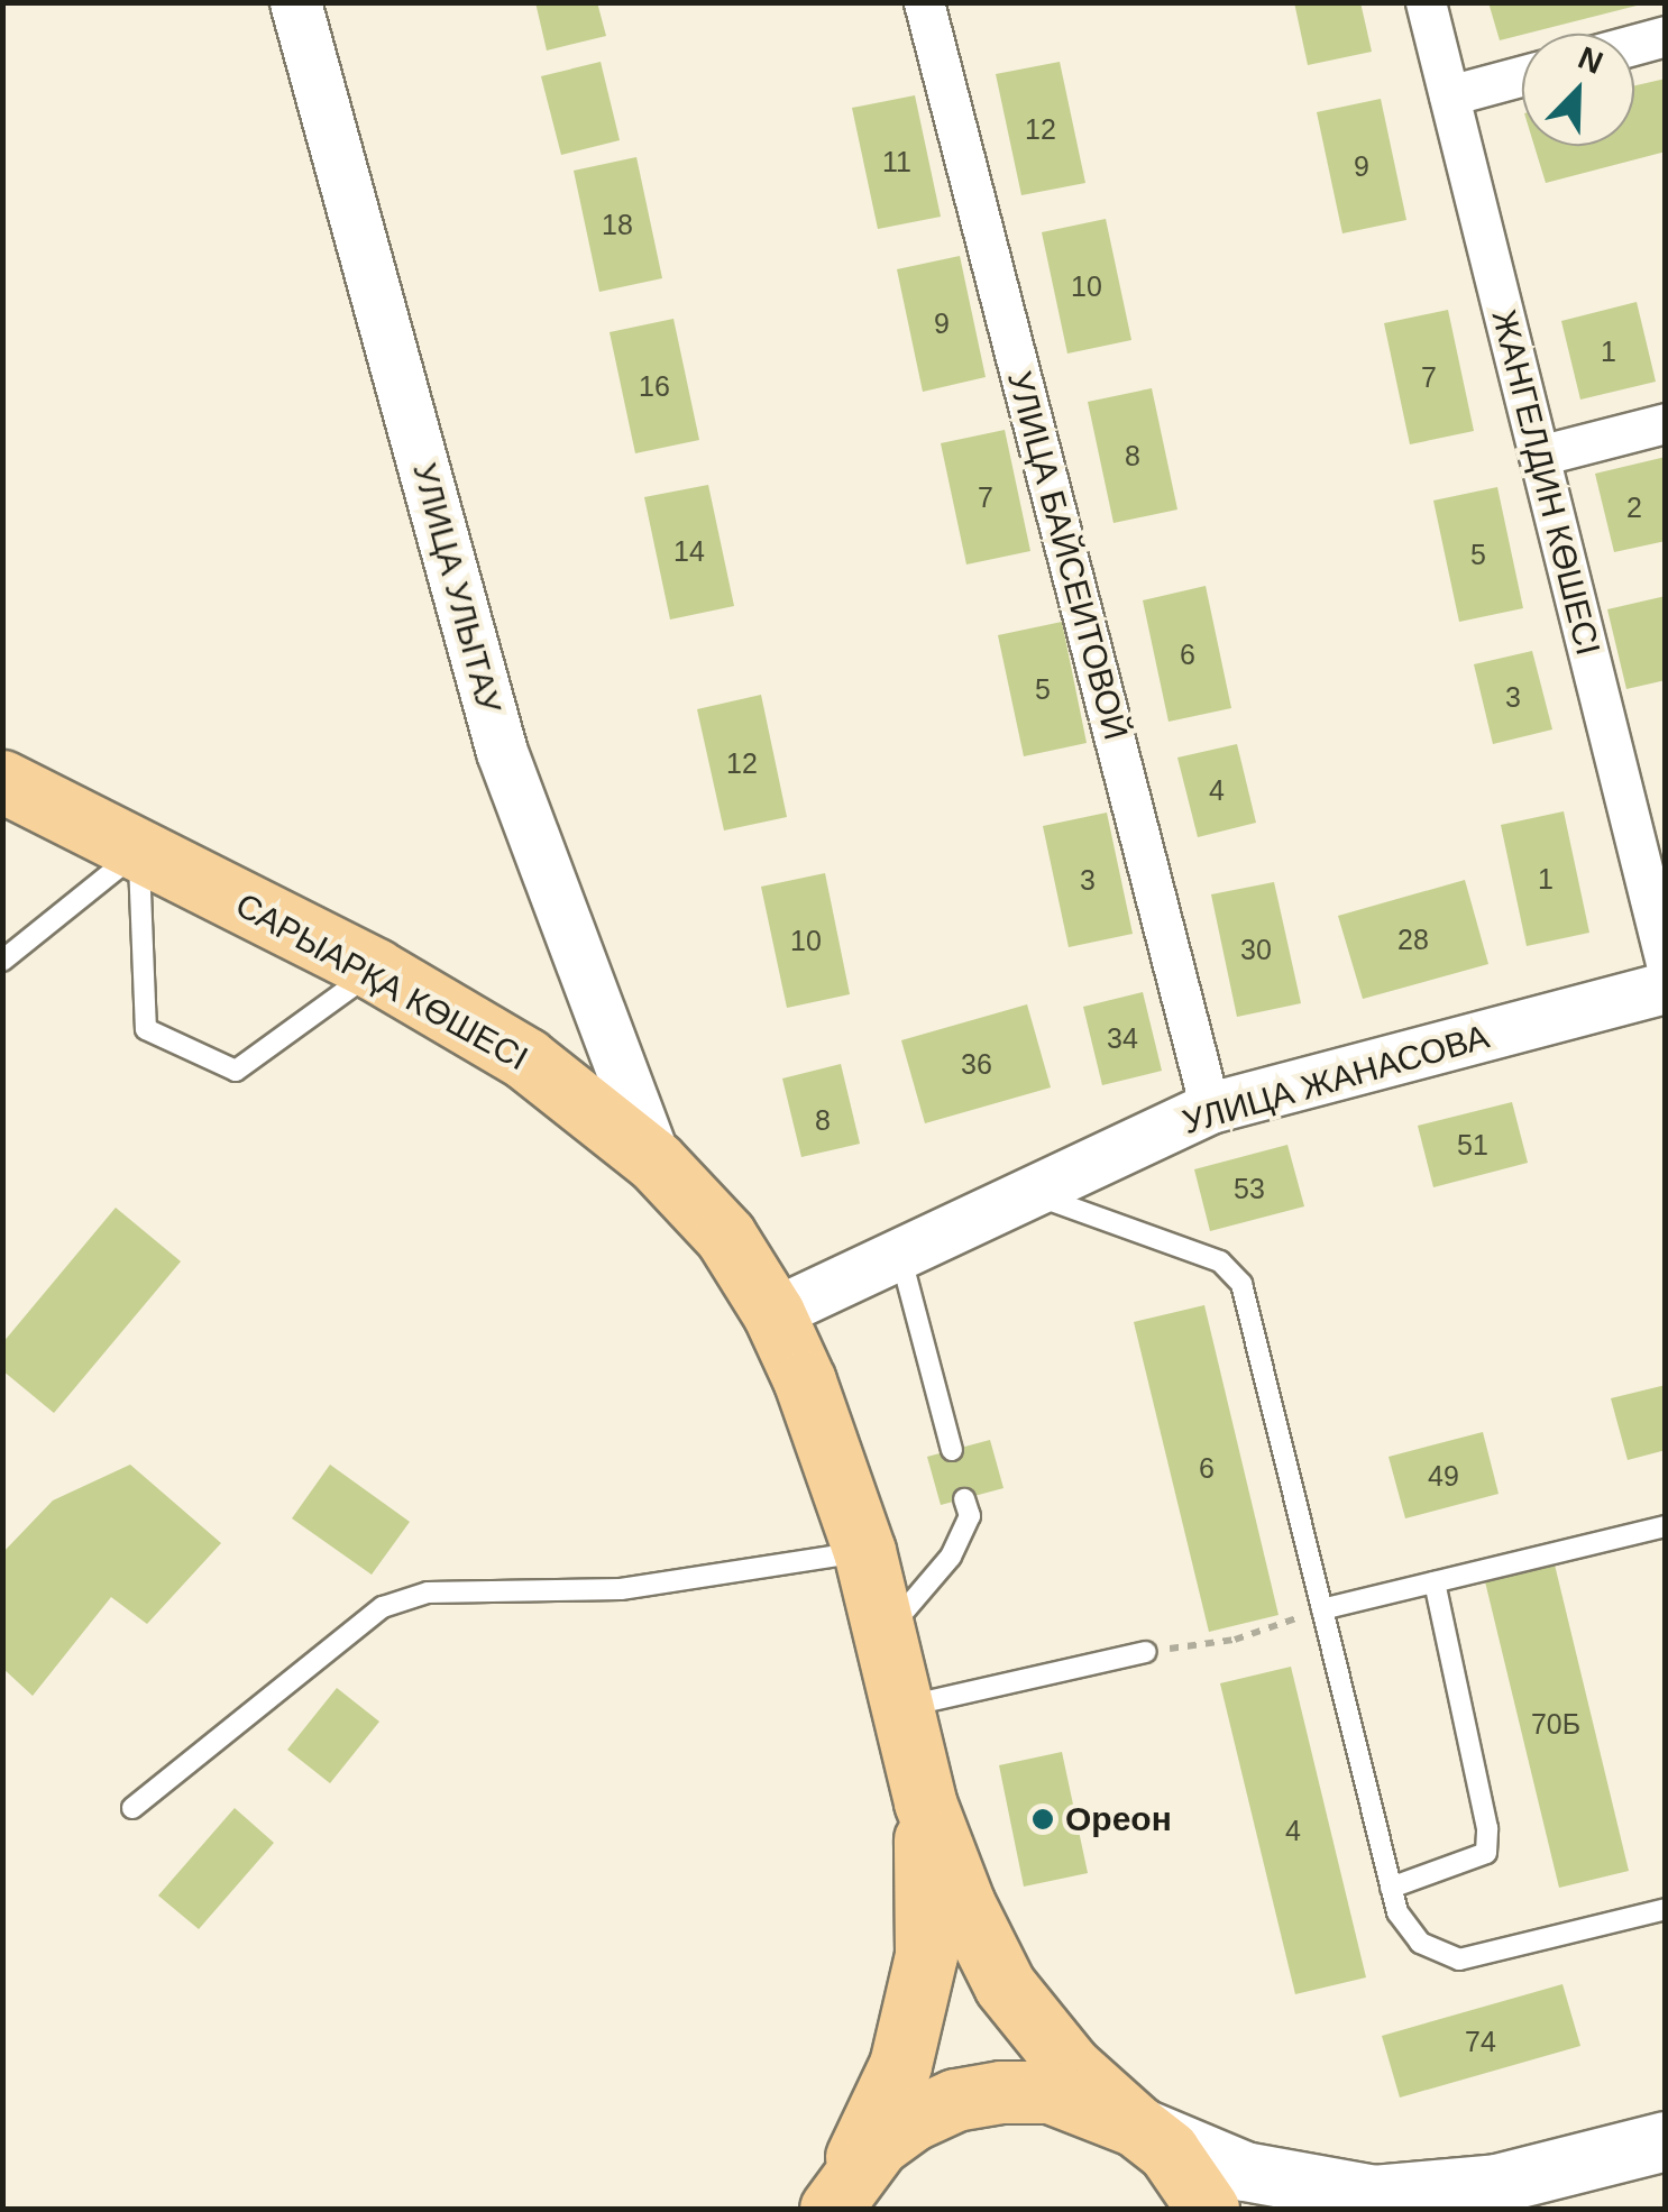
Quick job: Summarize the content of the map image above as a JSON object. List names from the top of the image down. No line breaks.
{"streets":{"main road":["САРЫАРҚА КӨШЕСІ"],"street":["ЖАНГЕЛДИН КӨШЕСІ","УЛИЦА БАЙСЕИТОВОЙ","УЛИЦА УЛЫТАУ","УЛИЦА ЖАНАСОВА"]},"crossings":[["УЛИЦА БАЙСЕИТОВОЙ","УЛИЦА ЖАНАСОВА"],["УЛИЦА УЛЫТАУ","САРЫАРҚА КӨШЕСІ"],["САРЫАРҚА КӨШЕСІ","УЛИЦА ЖАНАСОВА"]],"places":["Ореон"],"house_numbers":["12","11","9","18","10","9","1","7","16","8","7","2","14","5","6","5","3","12","4","1","3","28","10","30","34","36","8","51","53","6","49","70Б","4","74"],"north":"top right"}
